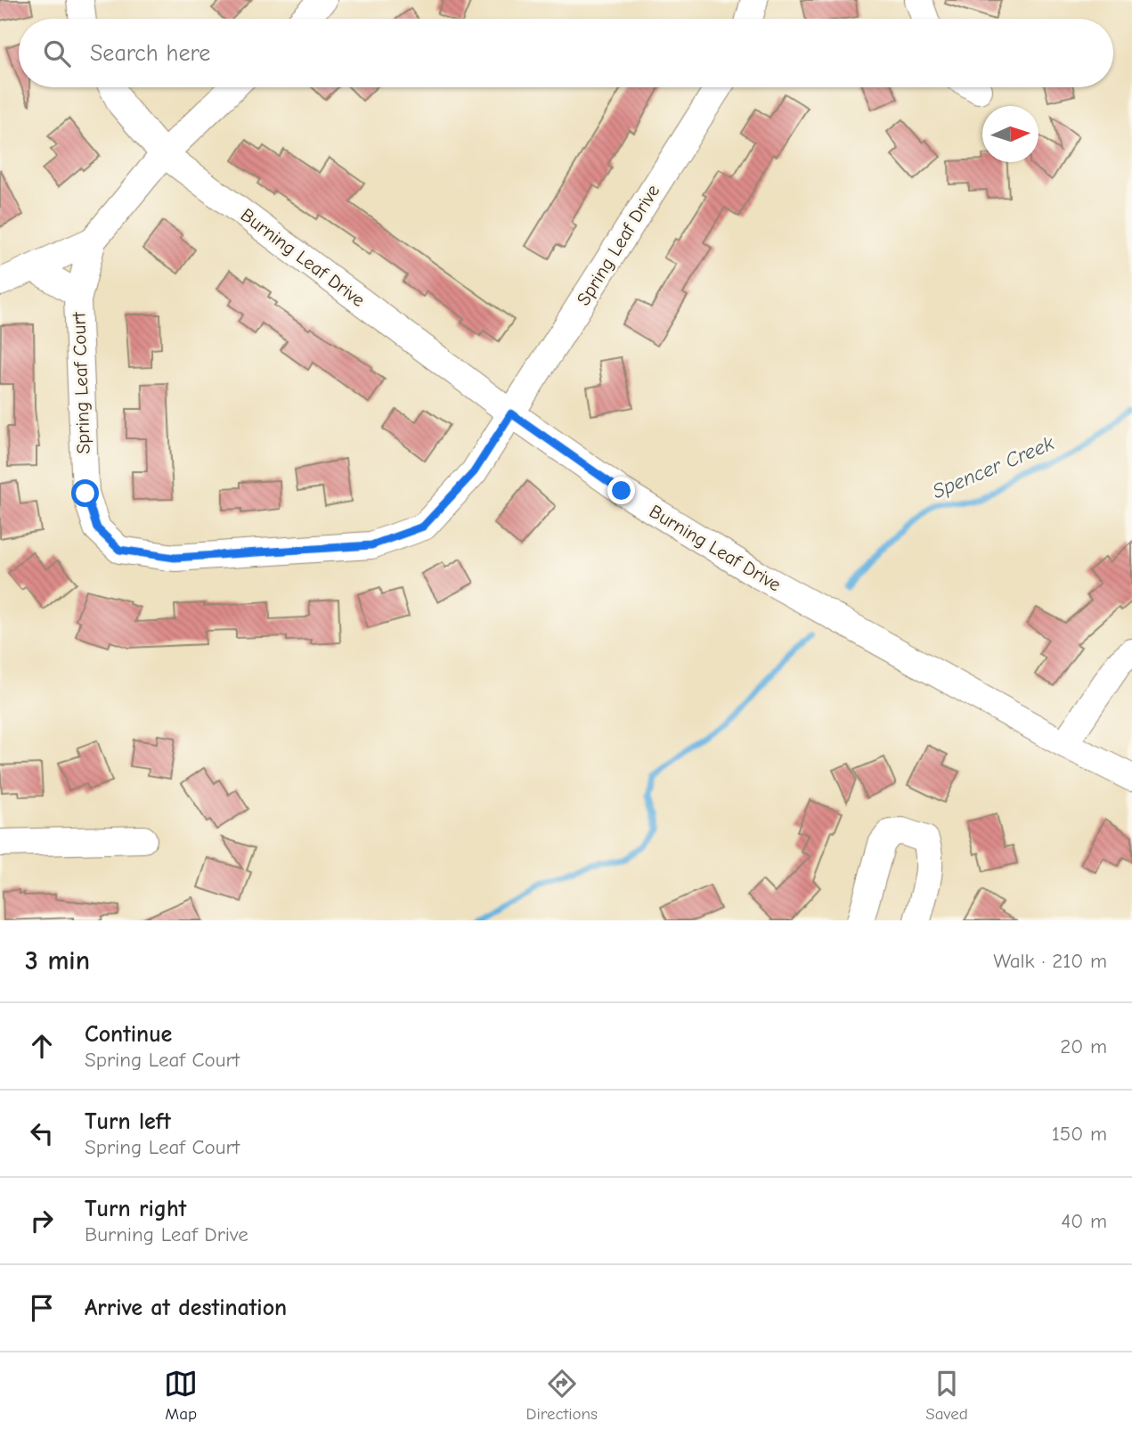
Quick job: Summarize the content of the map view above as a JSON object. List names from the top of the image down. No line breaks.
{"streets":{"street":["Spring Leaf Drive","Burning Leaf Drive","Spring Leaf Court"]},"crossings":[["Spring Leaf Drive","Burning Leaf Drive"],["Spring Leaf Drive","Spring Leaf Court"],["Burning Leaf Drive","Spring Leaf Court"]],"water":["Spencer Creek"],"north":"right","page":{"search":"Search here","heading":["3 min","Walk · 210 m"],"list":[["Continue","Spring Leaf Court","20 m"],["Turn left","Spring Leaf Court","150 m"],["Turn right","Burning Leaf Drive","40 m"],"Arrive at destination"],"nav":["Map","Directions","Saved"]}}
